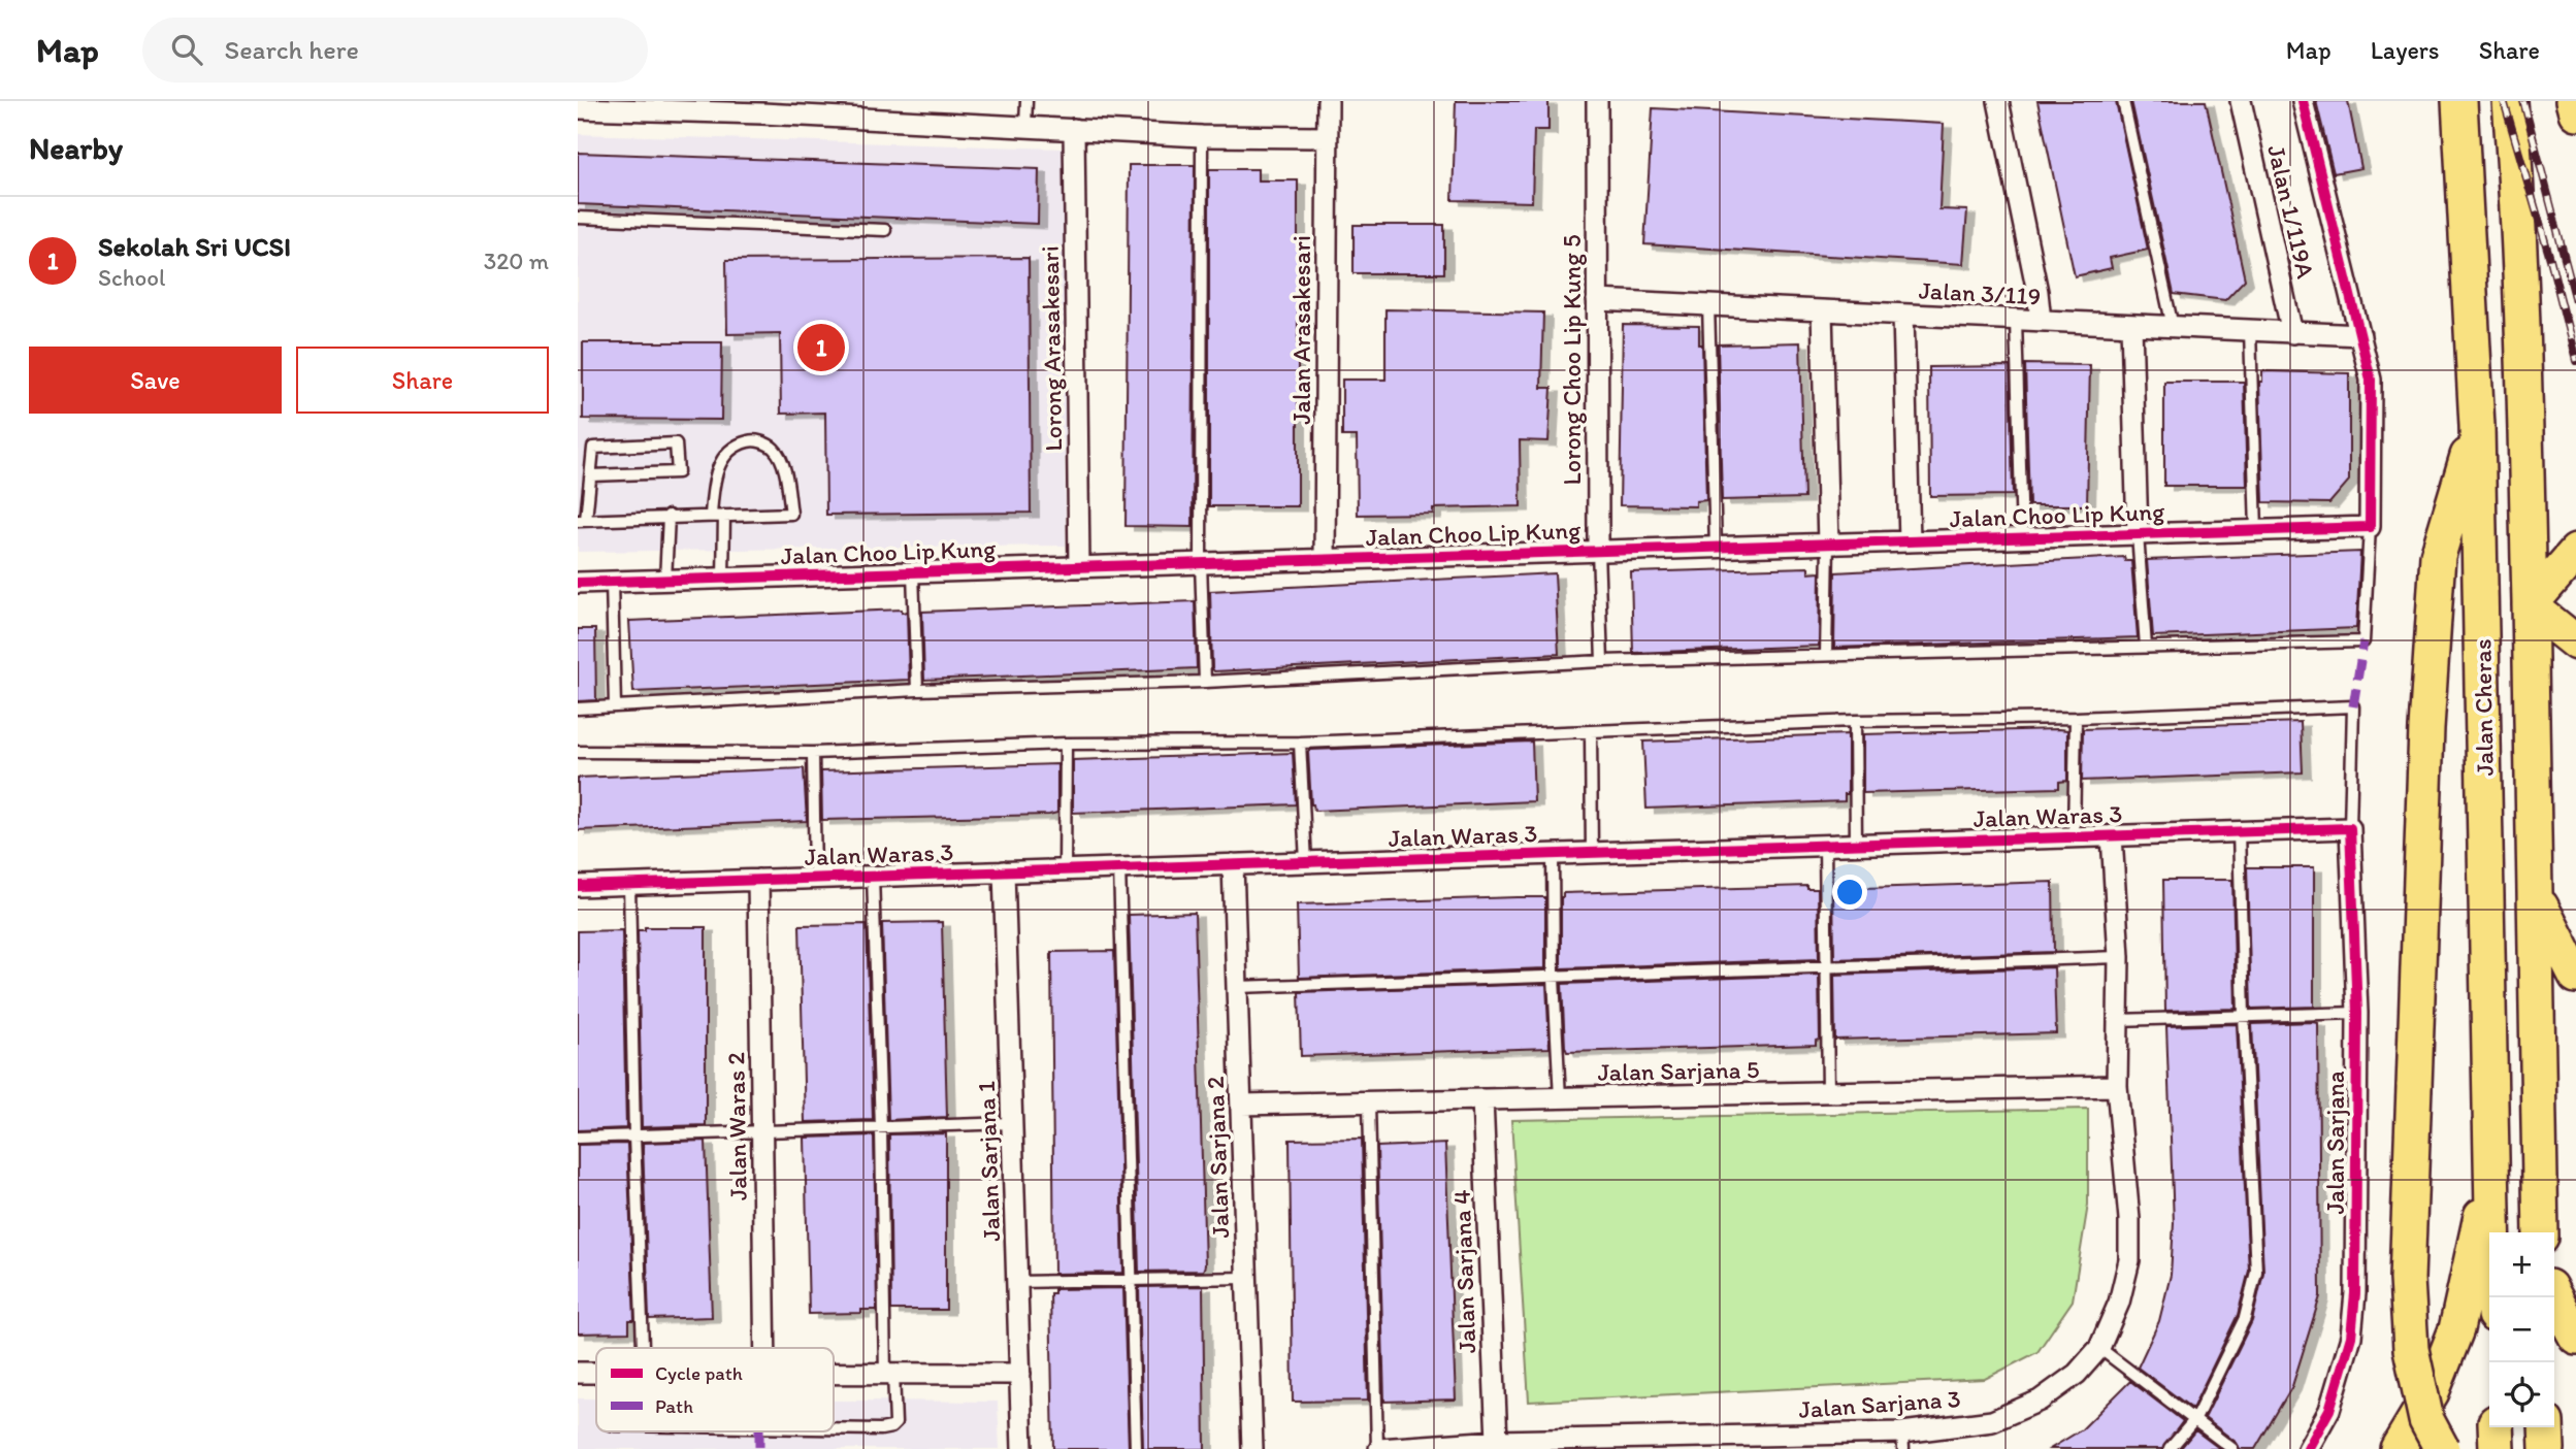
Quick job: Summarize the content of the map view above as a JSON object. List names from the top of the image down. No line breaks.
{"streets":{"highway":["Jalan Cheras"],"street":["Jalan 1/119A","Jalan 3/119","Jalan Arasakesari","Lorong Arasakesari","Lorong Choo Lip Kung 5","Jalan Choo Lip Kung","Jalan Waras 3","Jalan Sarjana 5","Jalan Waras 2","Jalan Sarjana","Jalan Sarjana 2","Jalan Sarjana 1","Jalan Sarjana 4","Jalan Sarjana 3"]},"crossings":[["Jalan 1/119A","Jalan 3/119"],["Jalan 3/119","Lorong Choo Lip Kung 5"],["Jalan Arasakesari","Jalan Choo Lip Kung"],["Lorong Arasakesari","Jalan Choo Lip Kung"],["Lorong Choo Lip Kung 5","Jalan Choo Lip Kung"],["Jalan Waras 3","Jalan Waras 2"],["Jalan Waras 3","Jalan Sarjana"],["Jalan Waras 3","Jalan Sarjana 2"],["Jalan Waras 3","Jalan Sarjana 1"],["Jalan Waras 3","Jalan Sarjana 3"],["Jalan Sarjana 5","Jalan Sarjana 2"],["Jalan Sarjana 5","Jalan Sarjana 4"],["Jalan Sarjana 5","Jalan Sarjana 3"],["Jalan Sarjana 4","Jalan Sarjana 3"]],"legend":["Cycle path","Path"],"page":{"header":"Map","search":"Search here","nav":["Map","Layers","Share"],"heading":"Nearby","list":[{"mark":"1","name":"Sekolah Sri UCSI","note":"School","value":"320 m"}],"pins":"1","buttons":["Save","Share"],"map_buttons":["+","−"]}}
